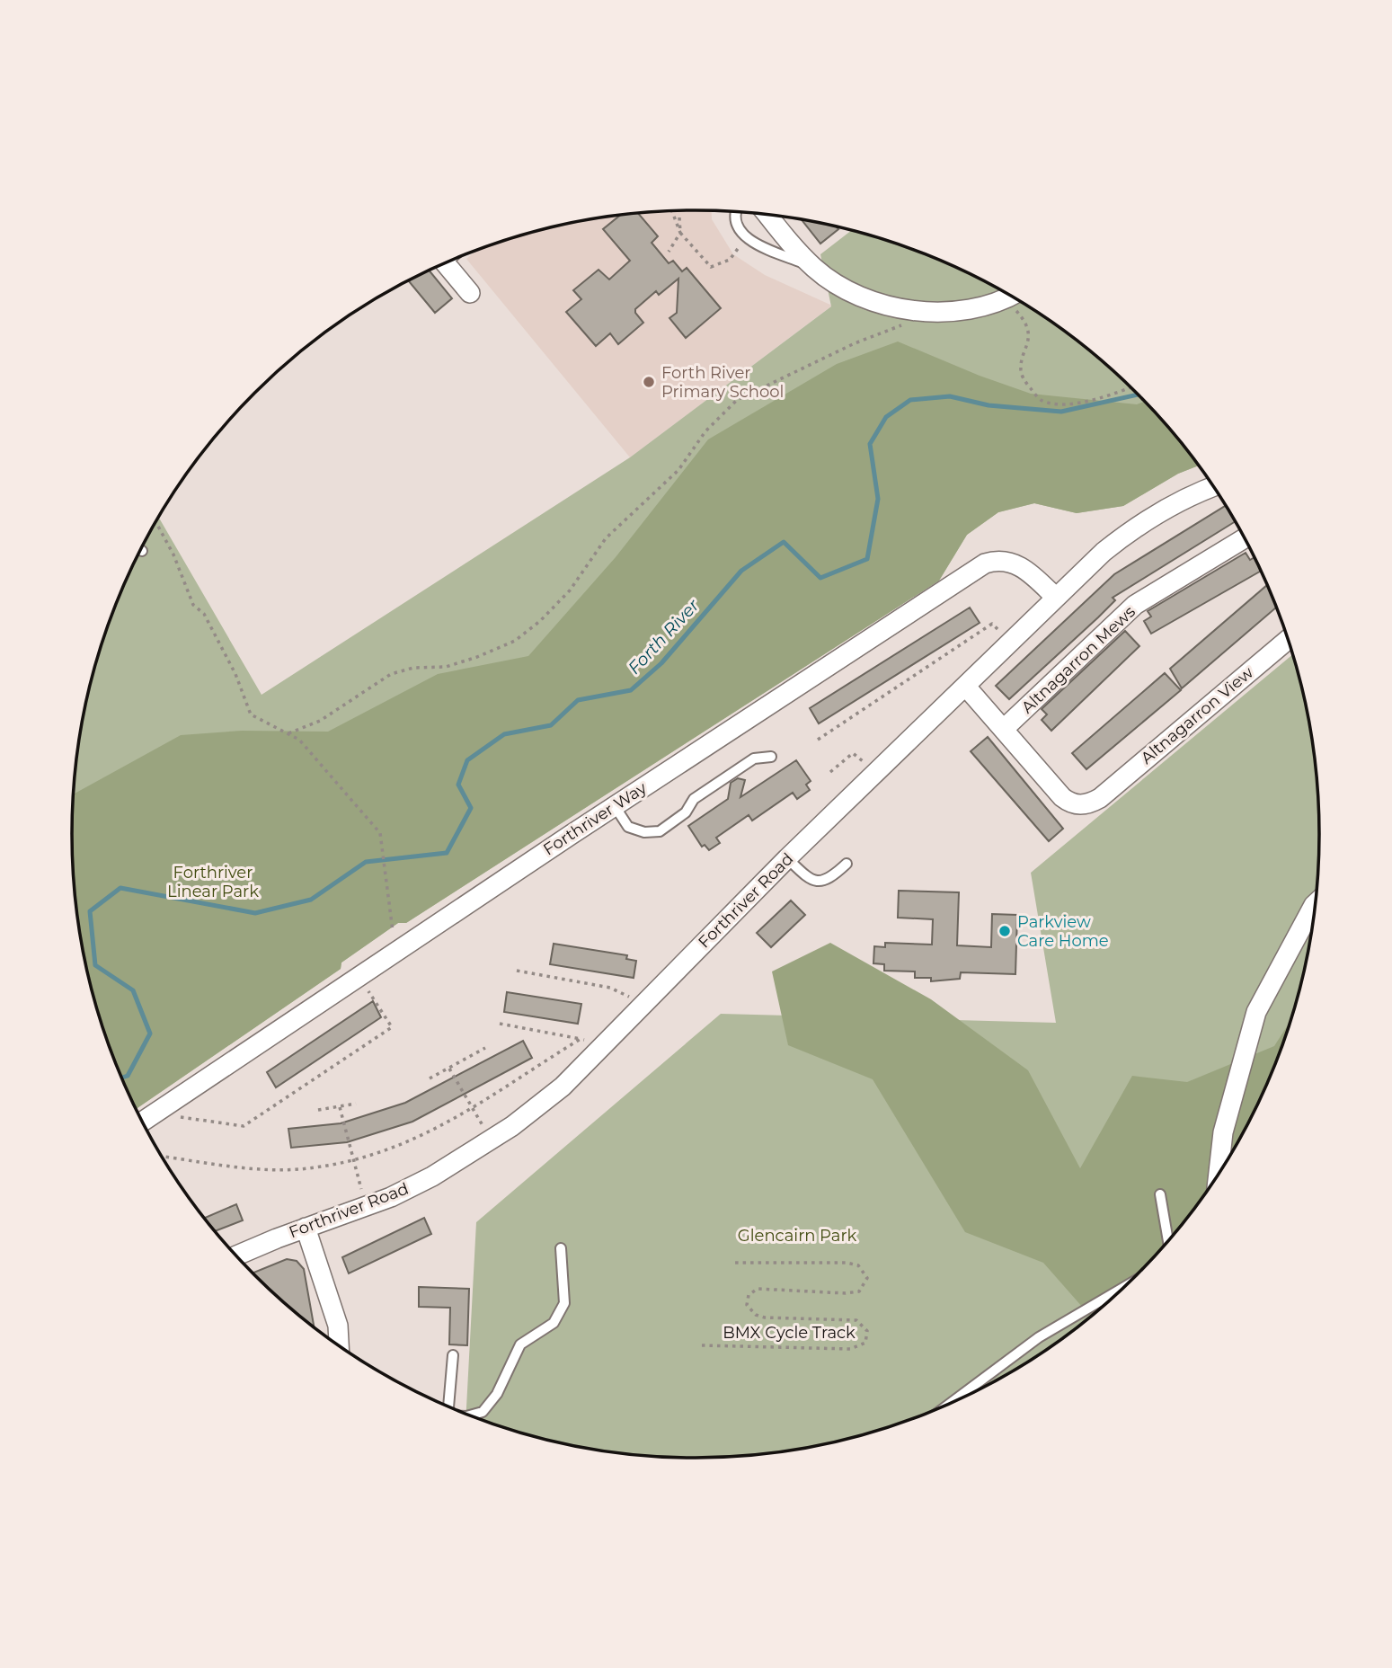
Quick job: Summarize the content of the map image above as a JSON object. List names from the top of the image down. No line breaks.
{"streets":{"street":["Altnagarron Mews","Altnagarron View","Forthriver Way","Forthriver Road"],"path":["BMX Cycle Track"]},"crossings":[["Altnagarron Mews","Altnagarron View"],["Forthriver Way","Forthriver Road"]],"water":["Forth River"],"parks":["Forthriver Linear Park","Glencairn Park"],"places":["Forth River Primary School","Parkview Care Home"]}
